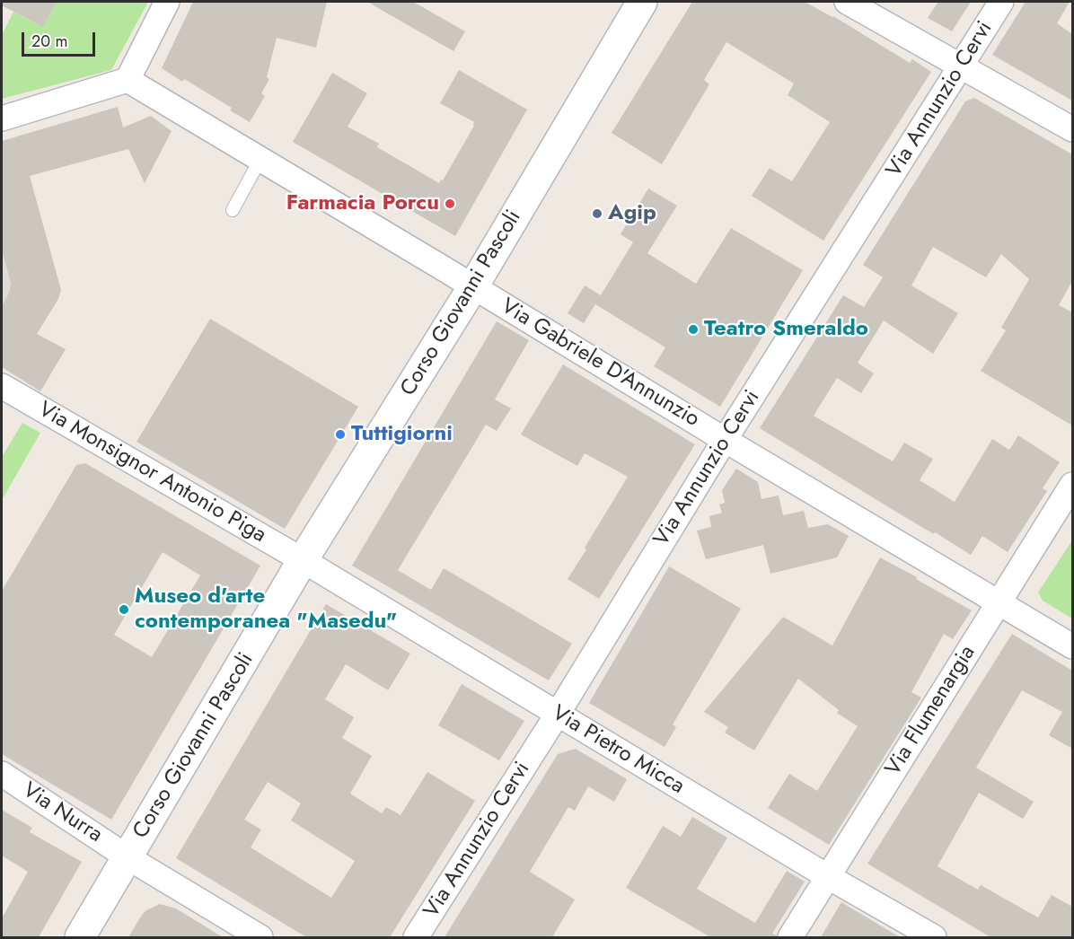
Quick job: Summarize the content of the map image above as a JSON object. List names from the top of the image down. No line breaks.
{"streets":{"main road":["Corso Giovanni Pascoli"],"street":["Via Annunzio Cervi","Via Gabriele D'Annunzio","Via Monsignor Antonio Piga","Via Flumenargia","Via Pietro Micca","Via Nurra"]},"crossings":[["Via Annunzio Cervi","Via Gabriele D'Annunzio"],["Via Annunzio Cervi","Via Pietro Micca"],["Corso Giovanni Pascoli","Via Gabriele D'Annunzio"],["Corso Giovanni Pascoli","Via Monsignor Antonio Piga"],["Corso Giovanni Pascoli","Via Pietro Micca"],["Corso Giovanni Pascoli","Via Nurra"],["Via Gabriele D'Annunzio","Via Flumenargia"],["Via Monsignor Antonio Piga","Via Pietro Micca"],["Via Flumenargia","Via Pietro Micca"]],"places":["Farmacia Porcu","Agip","Teatro Smeraldo","Tuttigiorni","Museo d'arte contemporanea \"Masedu\""],"scale_bar":"20 m"}
